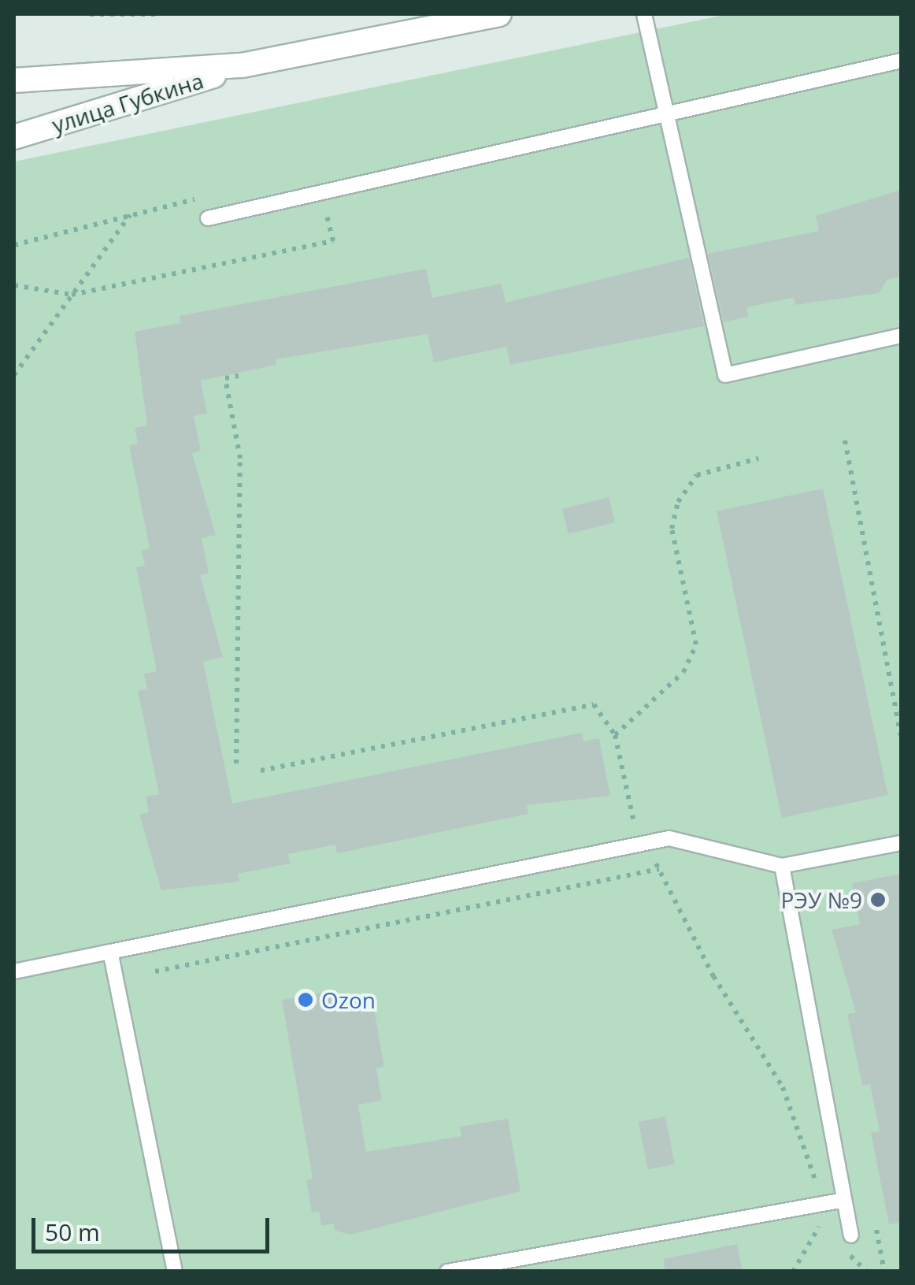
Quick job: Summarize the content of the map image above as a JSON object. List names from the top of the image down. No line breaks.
{"streets":{"main road":["улица Губкина"]},"places":["РЭУ №9","Ozon"],"scale_bar":"50 m"}
